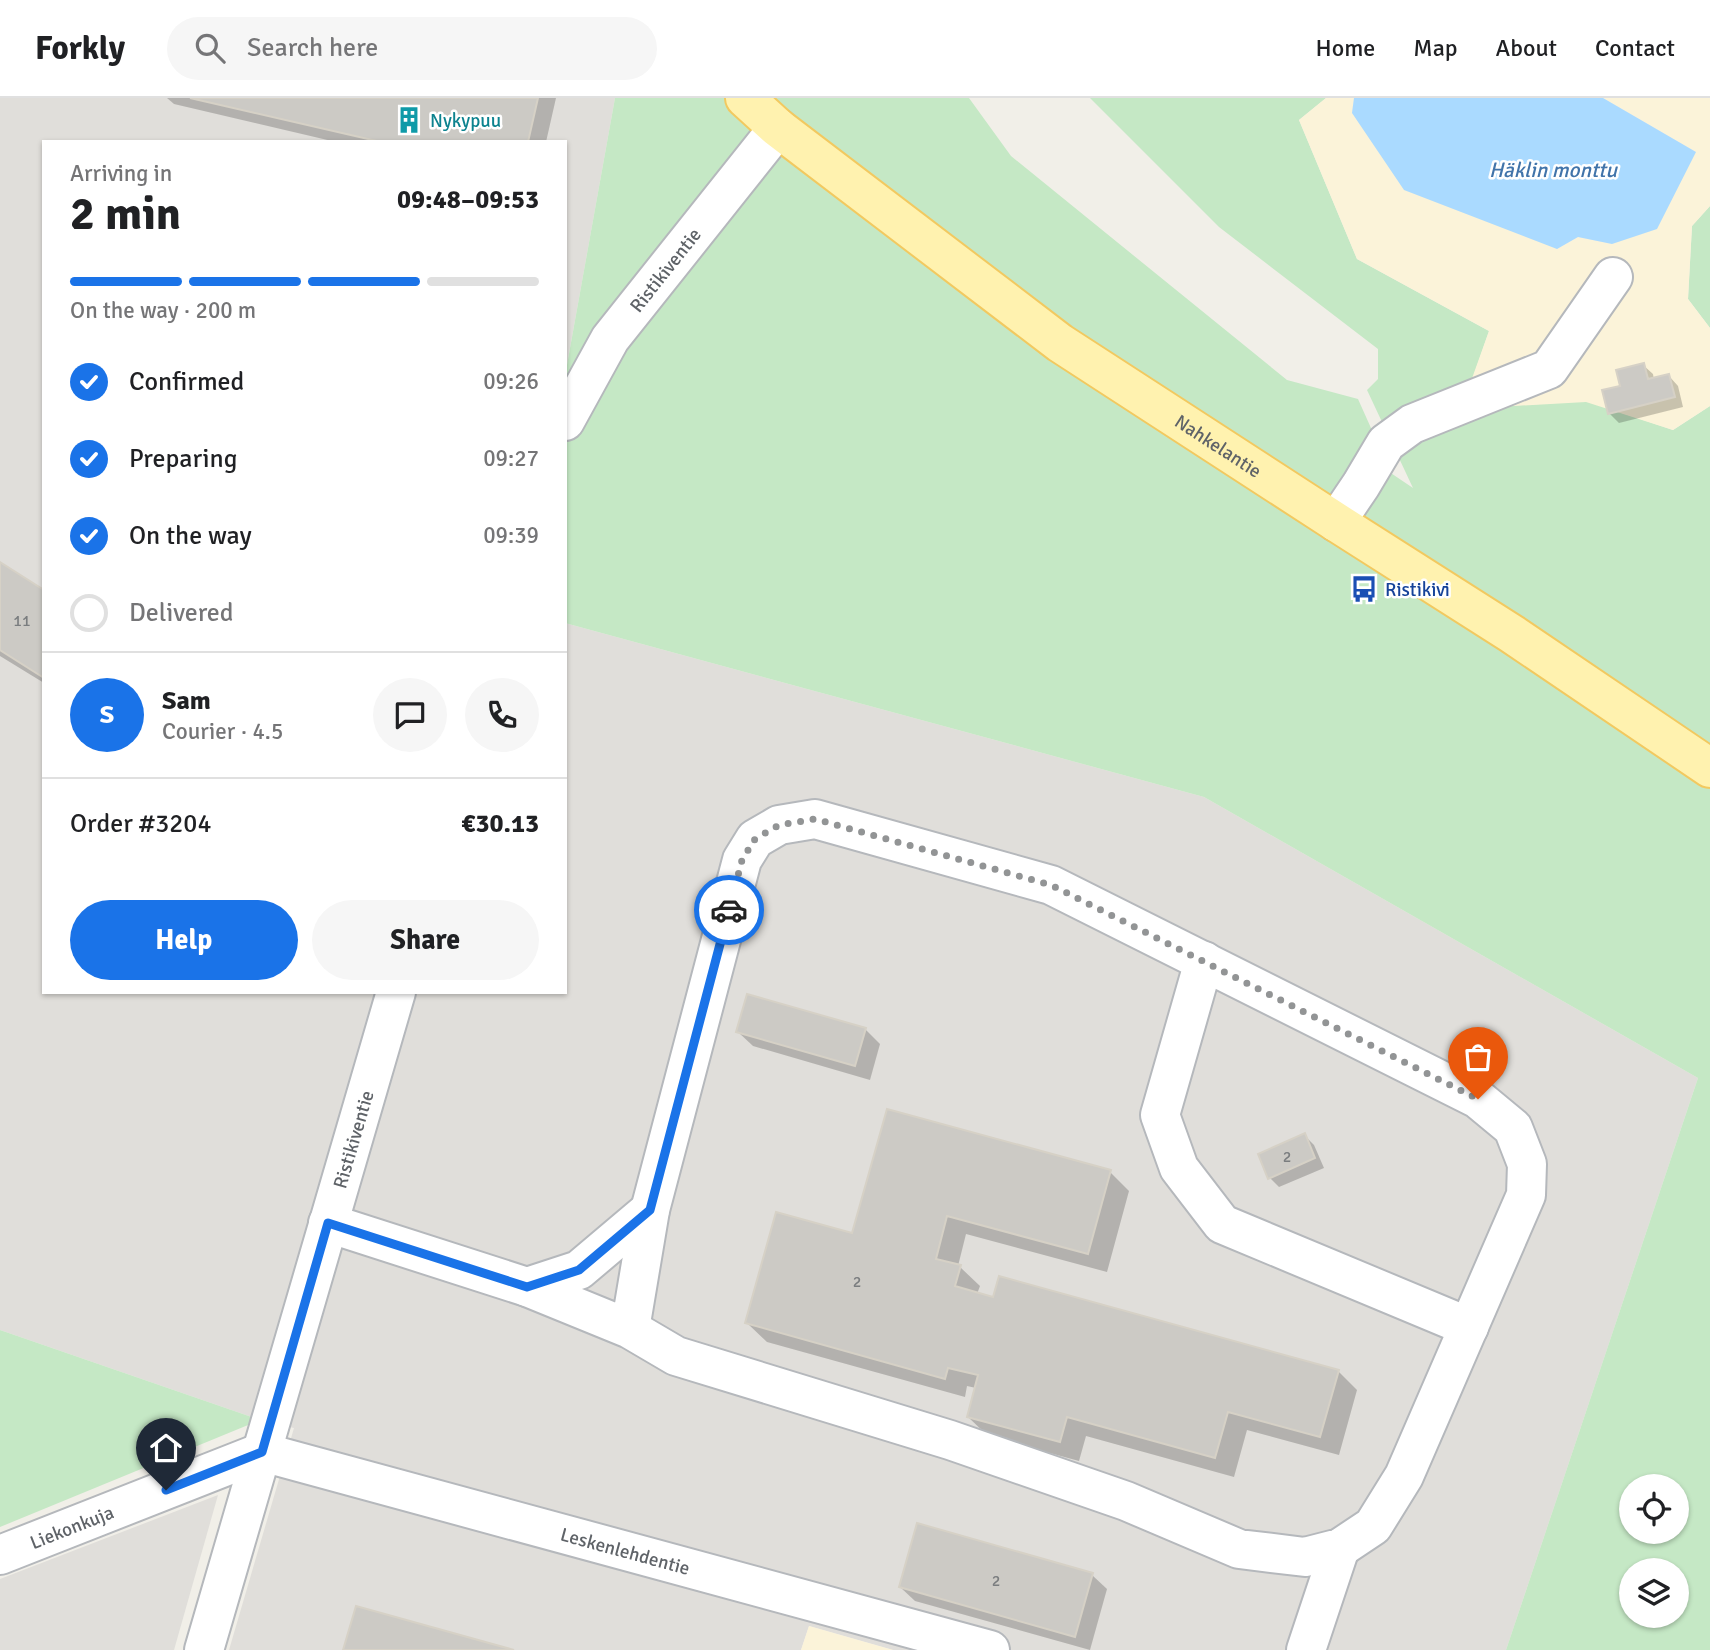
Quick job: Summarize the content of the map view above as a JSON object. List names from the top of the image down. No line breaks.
{"streets":{"main road":["Nahkelantie"],"street":["Ristikiventie","Liekonkuja","Leskenlehdentie"]},"crossings":[["Ristikiventie","Nahkelantie"],["Ristikiventie","Liekonkuja"],["Ristikiventie","Leskenlehdentie"],["Liekonkuja","Leskenlehdentie"]],"water":["Häklin monttu"],"places":{"building":["Nykypuu"],"bus stop":["Ristikivi"]},"house_numbers":["11","2","2","2"],"page":{"header":"Forkly","search":"Search here","nav":["Home","Map","About","Contact"],"heading":["2 min","Arriving in","09:48–09:53"],"panel":["Sam","Courier · 4.5","Order #3204","€30.13"],"bar":"On the way · 200 m","list":[["Confirmed","09:26"],["Preparing","09:27"],["On the way","09:39"],"Delivered"],"round":"S","buttons":["Help","Share"]}}
